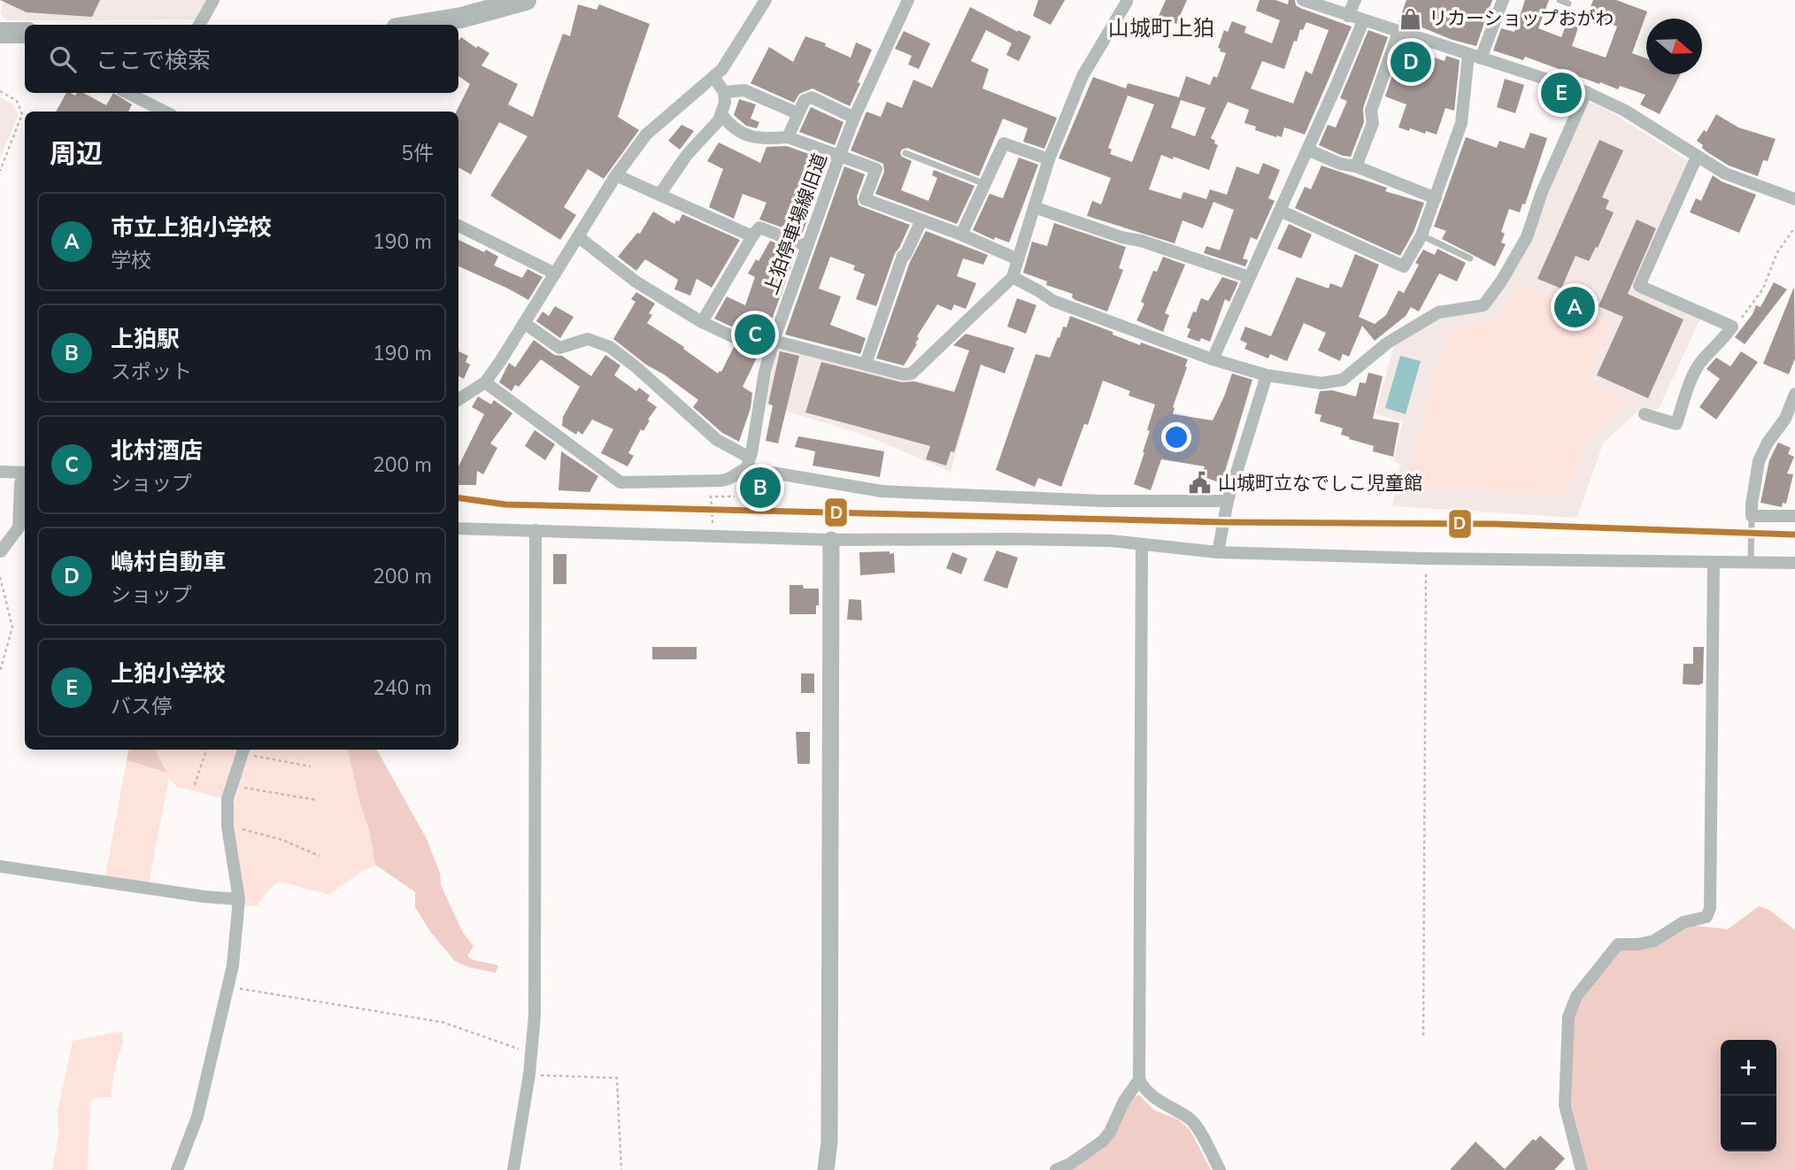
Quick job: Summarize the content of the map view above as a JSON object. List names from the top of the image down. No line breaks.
{"streets":{"street":["上狛停車場線旧道"]},"districts":["山城町上狛"],"places":{"shop":["リカーショップおがわ"],"public building":["山城町立なでしこ児童館"]},"lines":["transit line D"],"north":"right","page":{"search":"ここで検索","pins":["D","E","A","C","B"],"heading":["周辺","5件"],"list":[{"mark":"A","name":"市立上狛小学校","note":"学校","value":"190 m"},{"mark":"B","name":"上狛駅","note":"スポット","value":"190 m"},{"mark":"C","name":"北村酒店","note":"ショップ","value":"200 m"},{"mark":"D","name":"嶋村自動車","note":"ショップ","value":"200 m"},{"mark":"E","name":"上狛小学校","note":"バス停","value":"240 m"}],"map_buttons":["+","−"]}}
